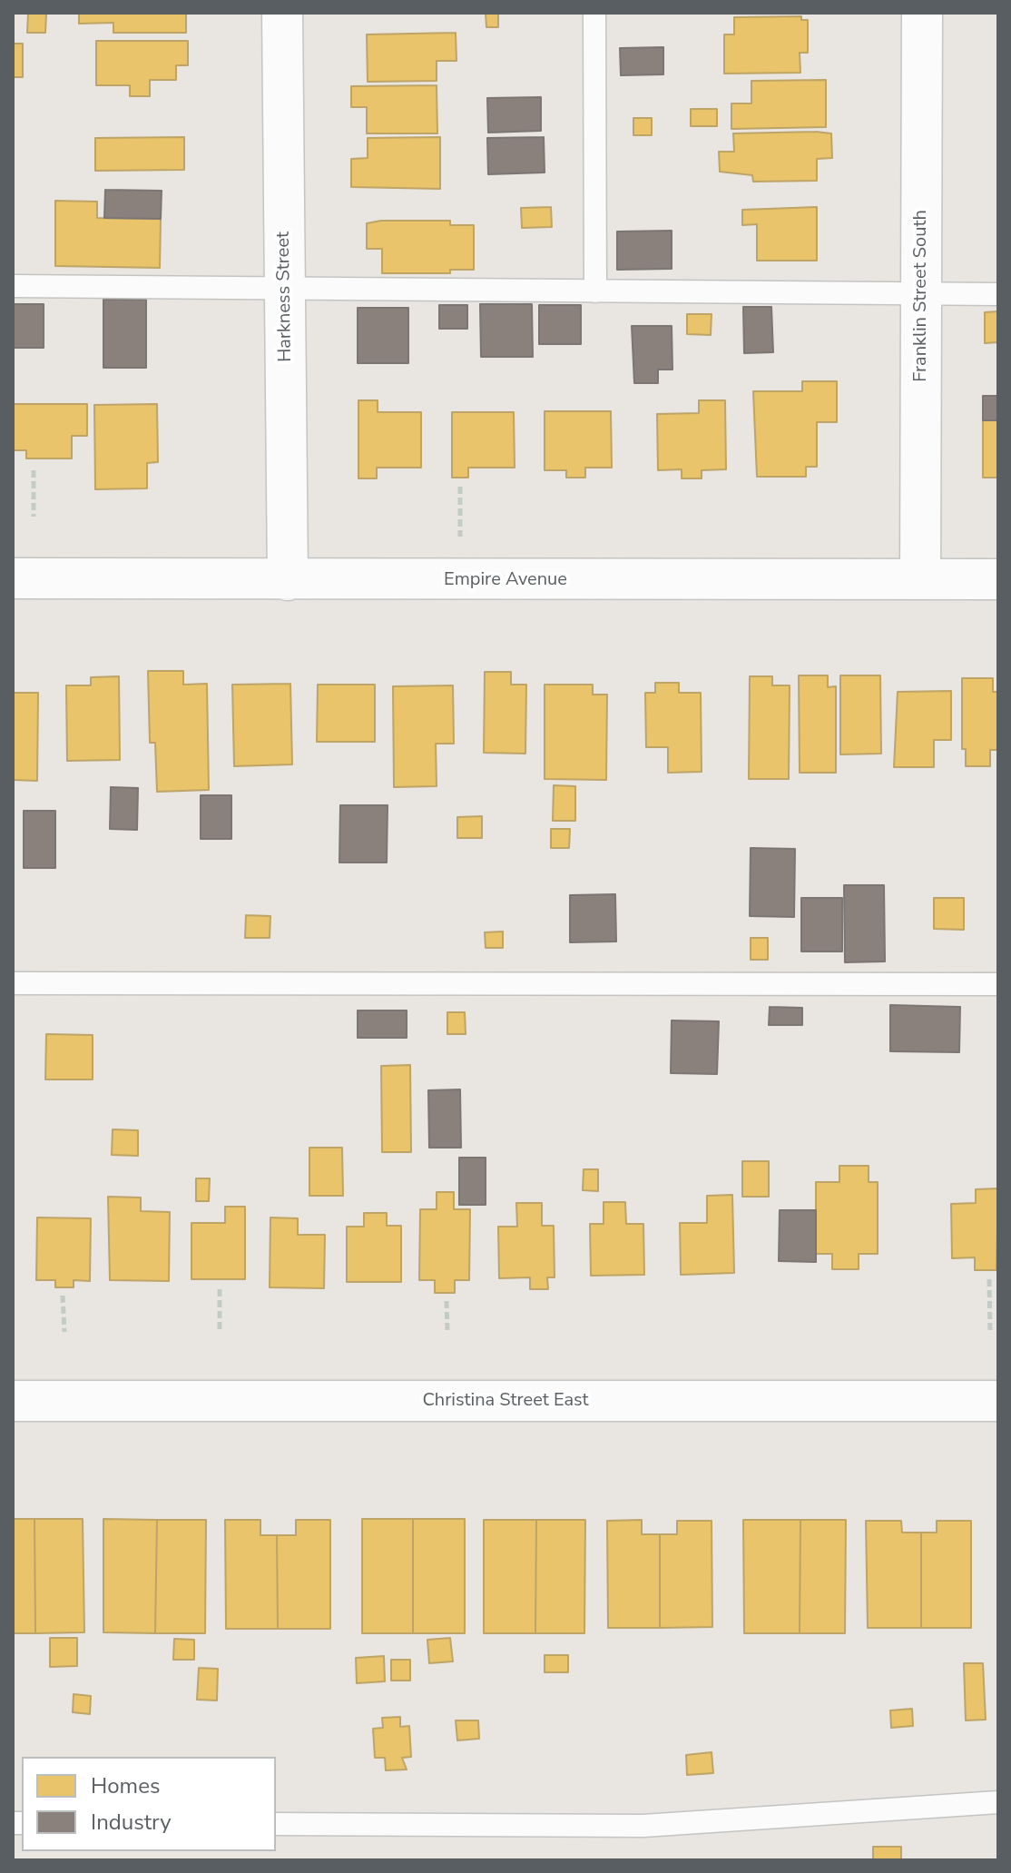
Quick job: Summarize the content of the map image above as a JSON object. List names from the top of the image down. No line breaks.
{"streets":{"street":["Franklin Street South","Harkness Street","Empire Avenue","Christina Street East"]},"crossings":[["Franklin Street South","Empire Avenue"],["Harkness Street","Empire Avenue"]],"legend":["Homes","Industry"]}
